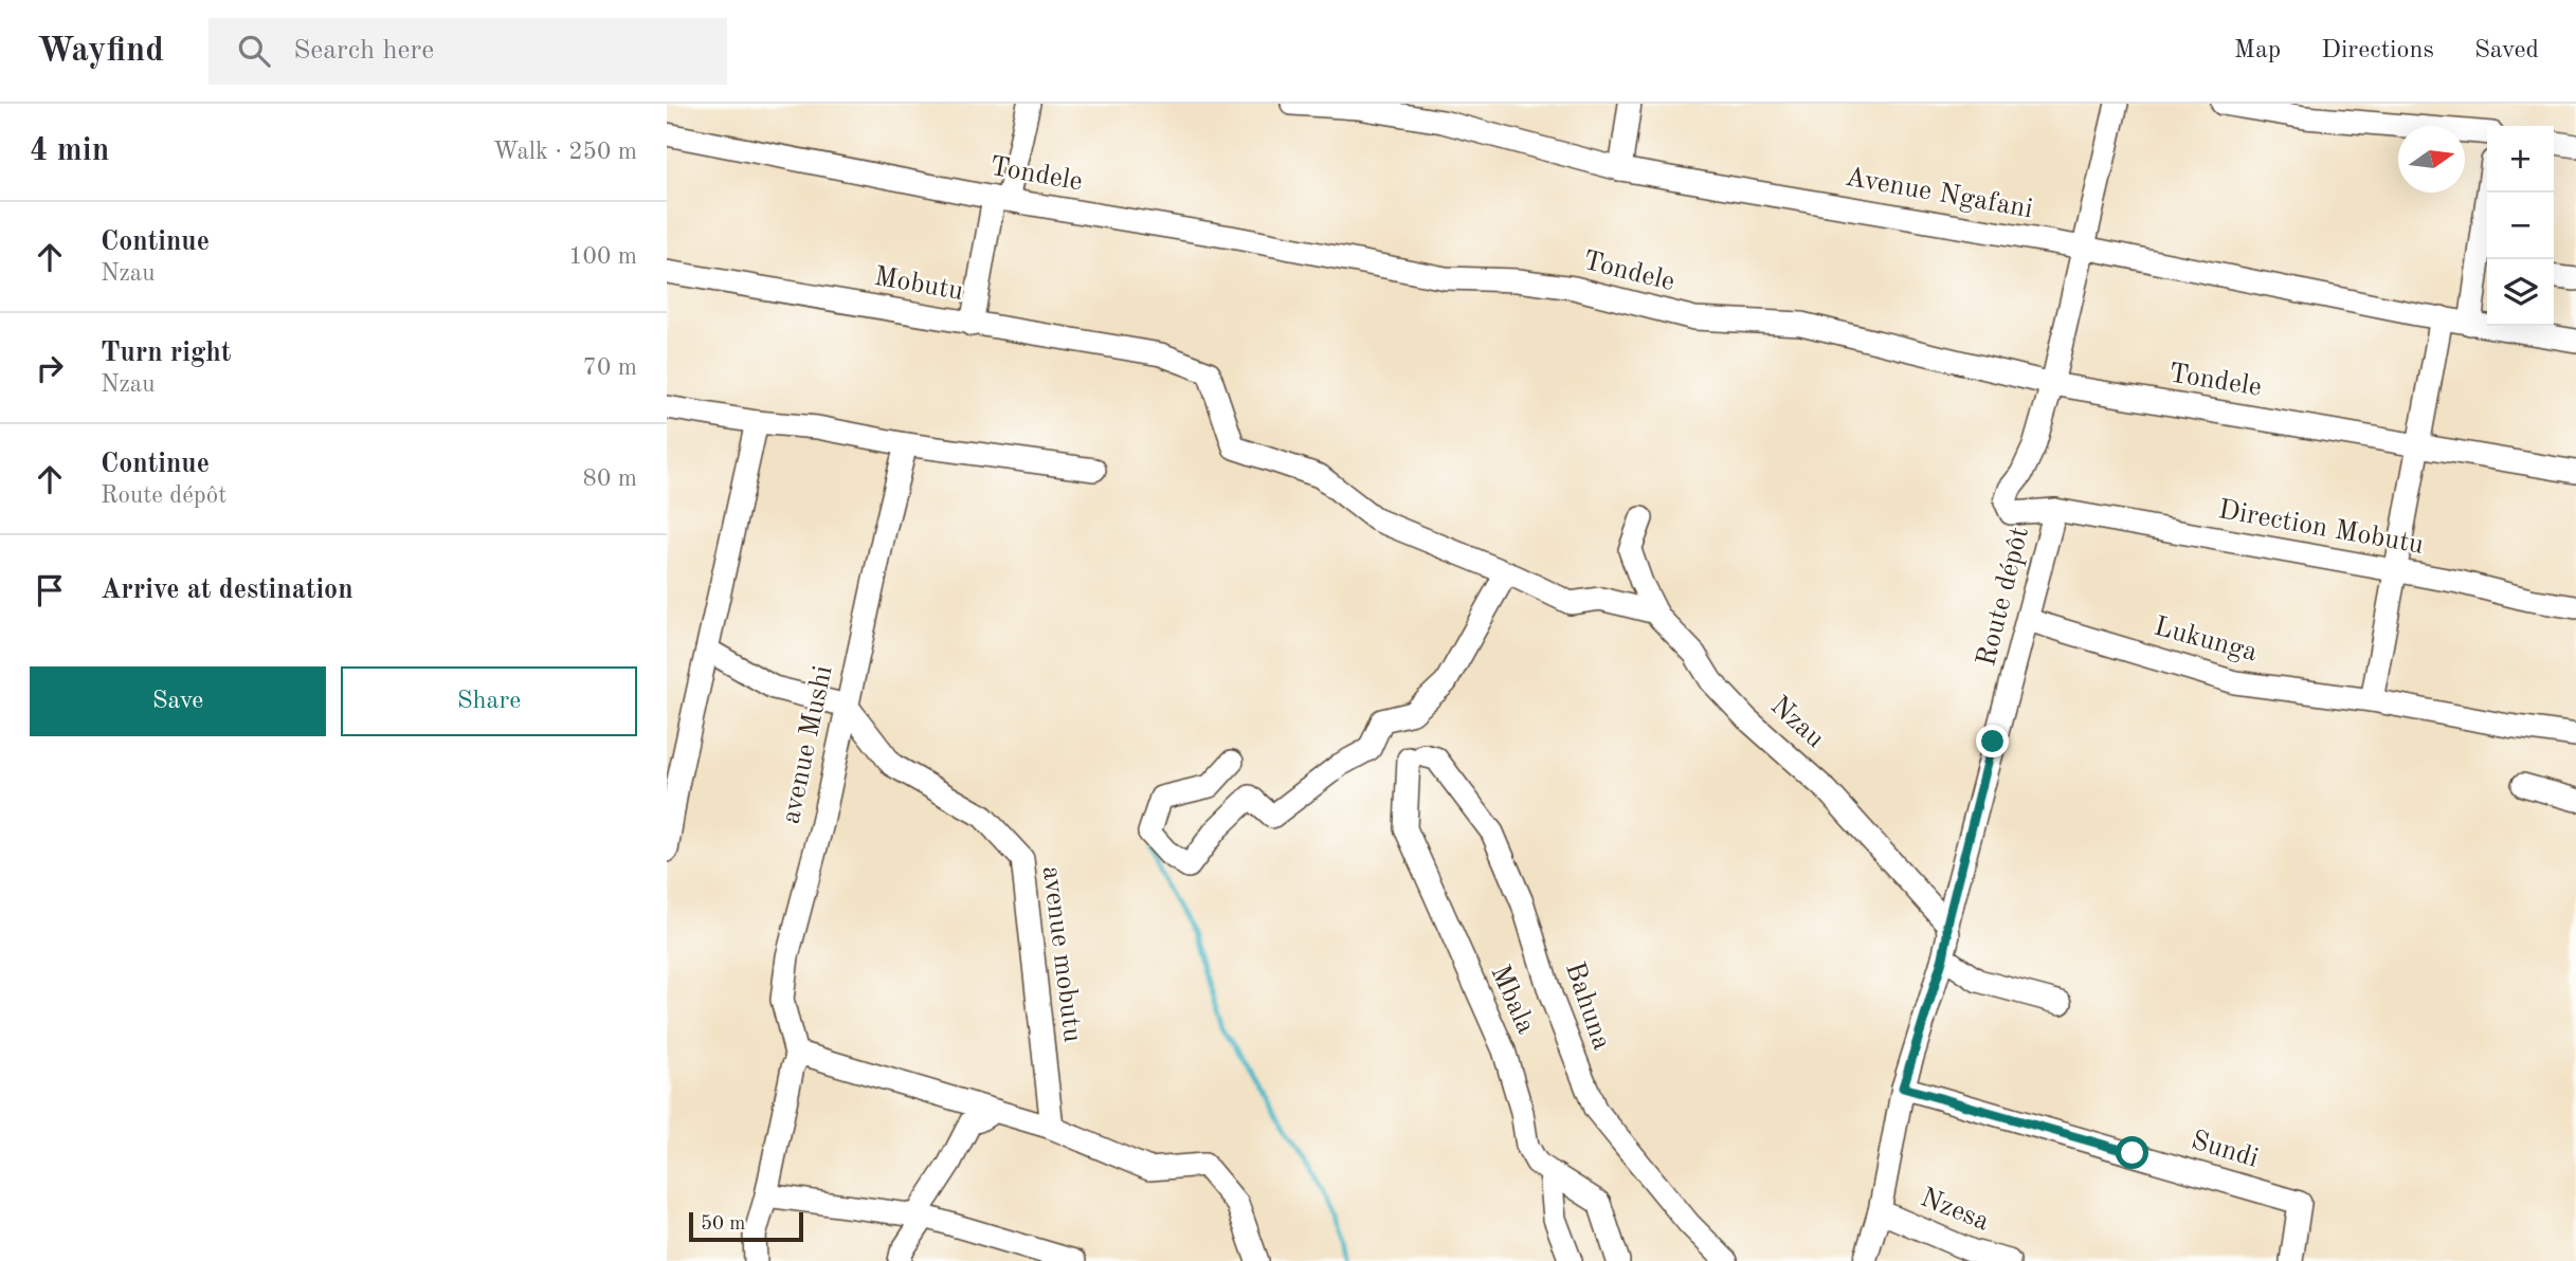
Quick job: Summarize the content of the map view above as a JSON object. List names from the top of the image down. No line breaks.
{"streets":{"street":["Tondele","Avenue Ngafani","Mobutu","Direction Mobutu","Route dépôt","Lukunga","Nzau","avenue Mushi","avenue mobutu","Mbala","Bahuna","Sundi","Nzesa"]},"crossings":[["Tondele","Route dépôt"],["Avenue Ngafani","Route dépôt"],["Direction Mobutu","Route dépôt"],["Route dépôt","Lukunga"],["Route dépôt","Nzau"],["avenue Mushi","avenue mobutu"],["Mbala","Bahuna"]],"scale_bar":"50 m","north":"right","page":{"header":"Wayfind","search":"Search here","nav":["Map","Directions","Saved"],"heading":["4 min","Walk · 250 m"],"map_buttons":["+","−"],"list":[["Continue","Nzau","100 m"],["Turn right","Nzau","70 m"],["Continue","Route dépôt","80 m"],"Arrive at destination"],"buttons":["Save","Share"],"scale":"50 m"}}
